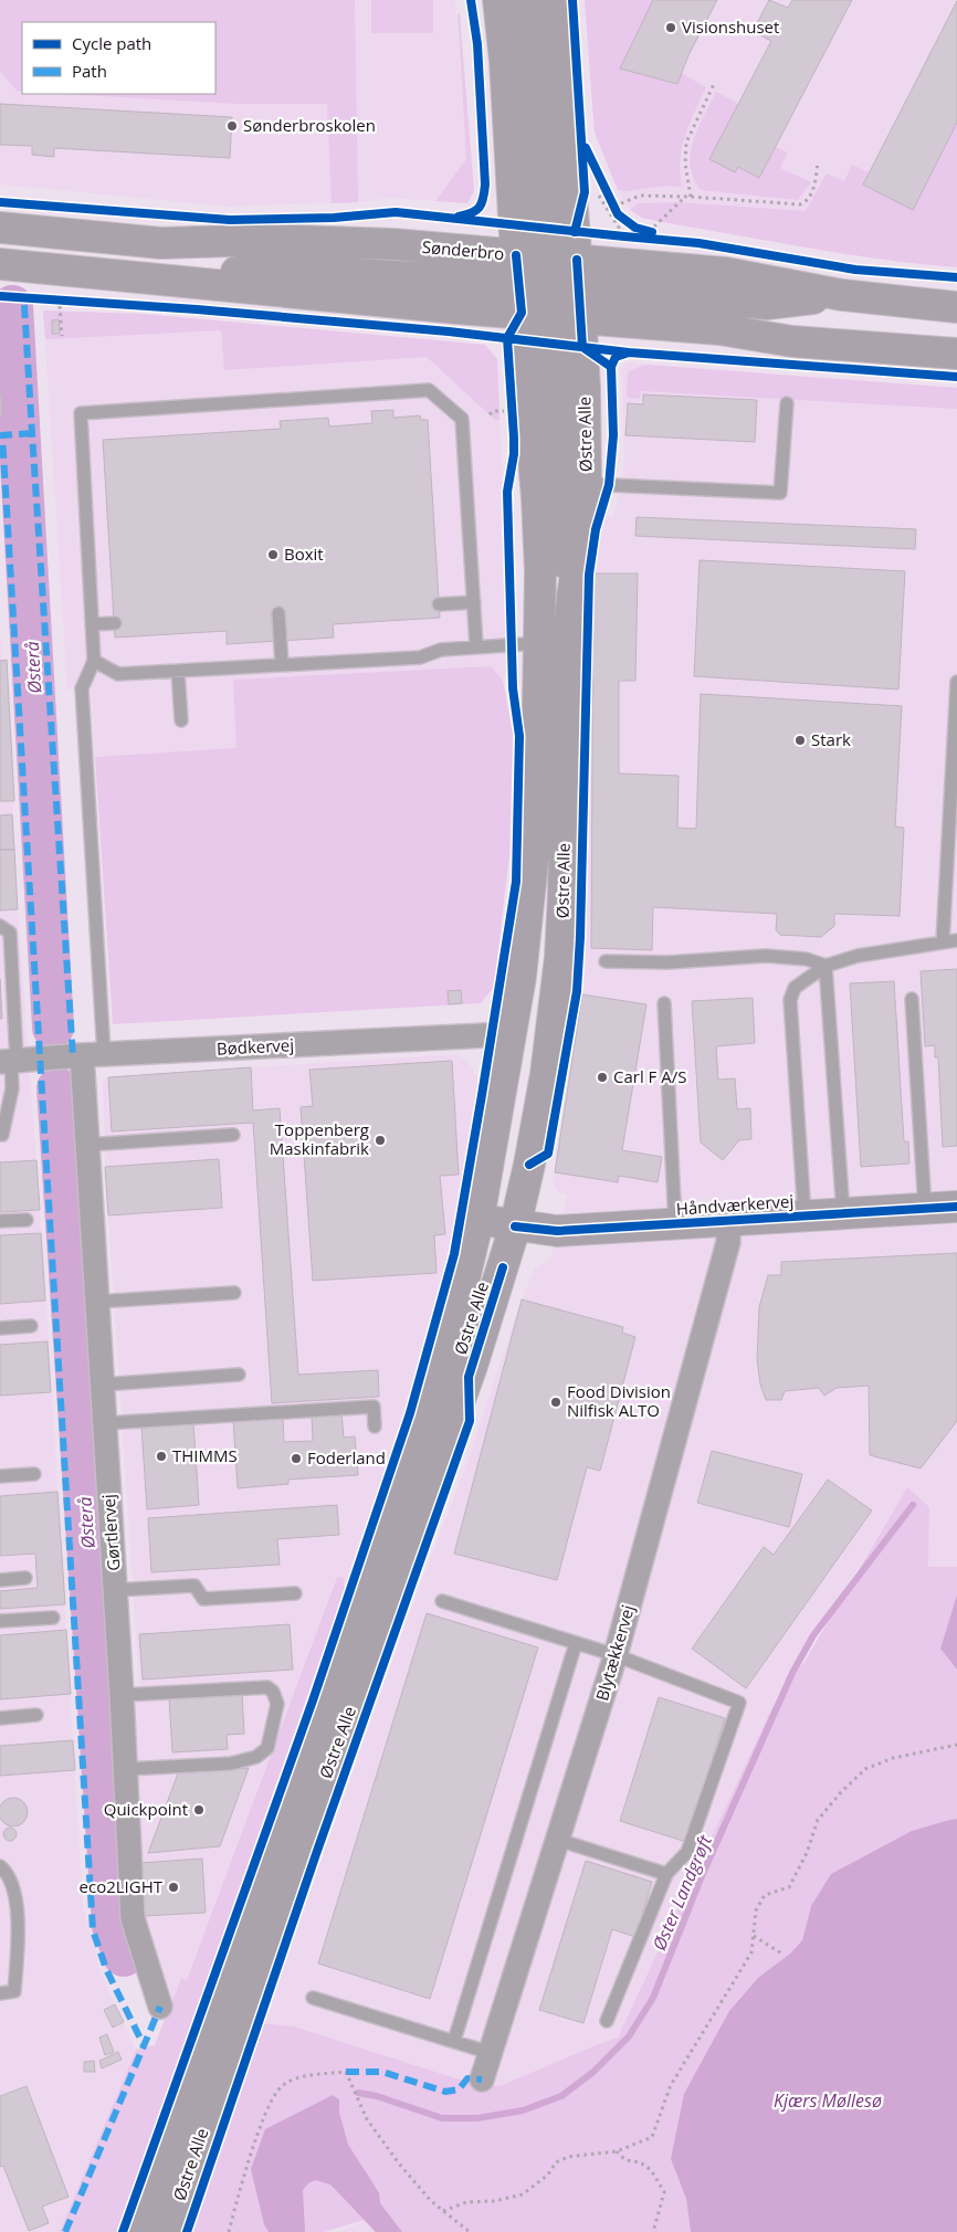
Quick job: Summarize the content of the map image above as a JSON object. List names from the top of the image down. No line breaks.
{"streets":{"street":["Sønderbro","Østre Alle","Bødkervej","Håndværkervej","Gørtlervej","Blytækkervej"]},"crossings":[["Sønderbro","Østre Alle"],["Østre Alle","Bødkervej"],["Østre Alle","Håndværkervej"],["Bødkervej","Gørtlervej"],["Håndværkervej","Blytækkervej"]],"water":["Østerå","Øster Landgrøft","Kjærs Møllesø"],"places":["Visionshuset","Sønderbroskolen","Boxit","Stark","Carl F A/S","Toppenberg Maskinfabrik","Food Division Nilfisk ALTO","THIMMS","Foderland","Quickpoint","eco2LIGHT"],"legend":["Cycle path","Path"]}
